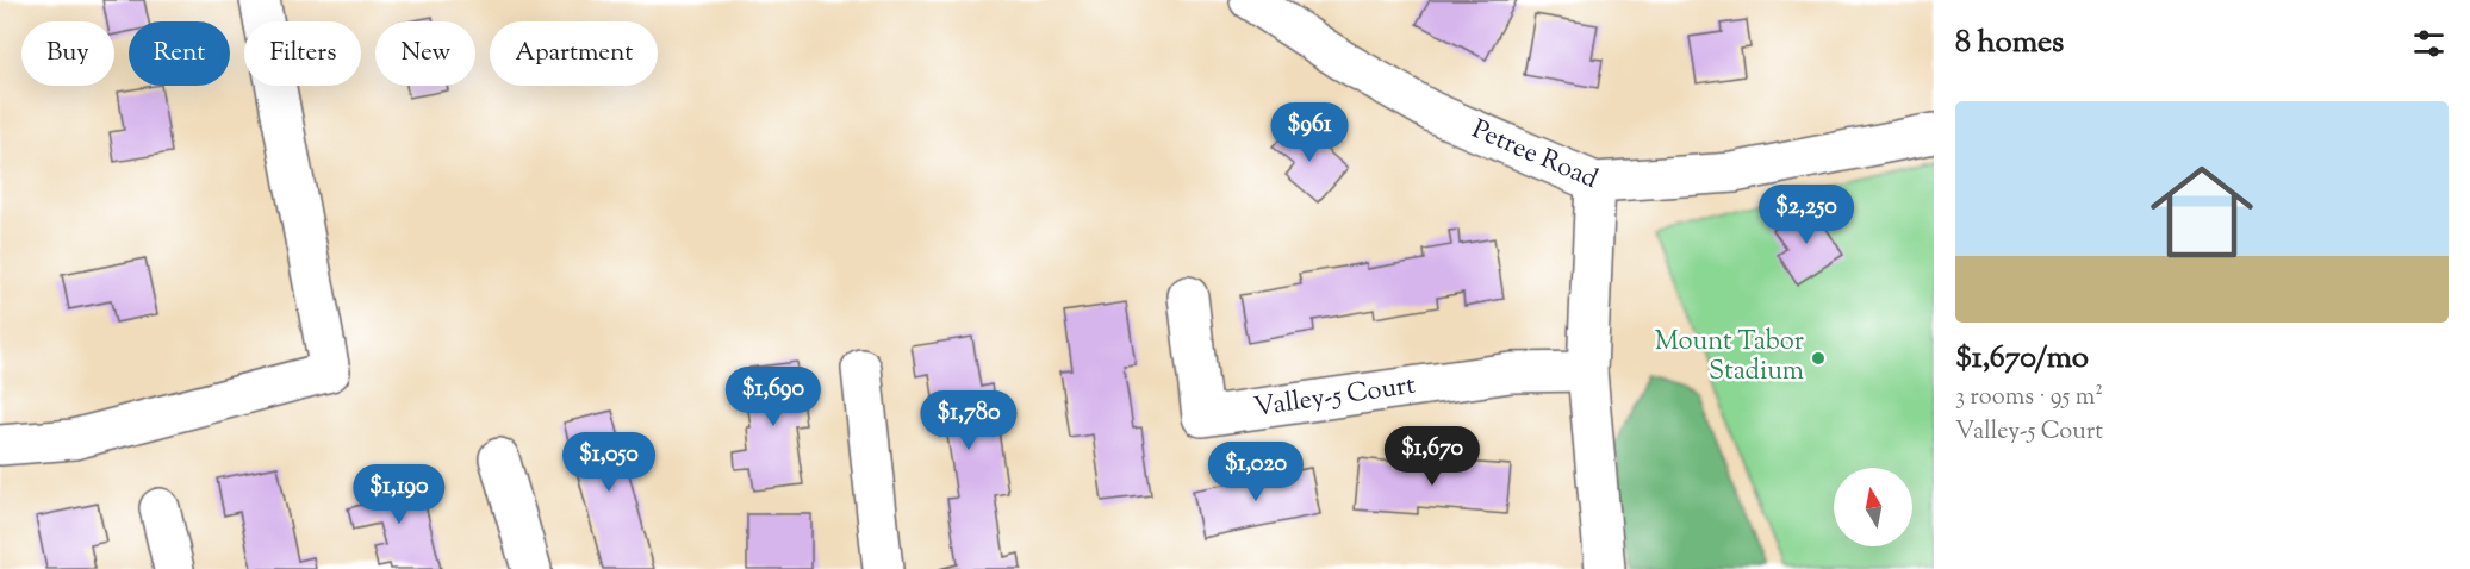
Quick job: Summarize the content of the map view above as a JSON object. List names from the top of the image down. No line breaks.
{"streets":{"street":["Petree Road","Valley-5 Court"]},"places":["Mount Tabor Stadium"],"north":"top","page":{"heading":"8 homes","chip":["Buy","Rent","Filters","New","Apartment"],"list":[{"name":"$1,670/mo","note":"3 rooms · 95 m² · Valley-5 Court"}],"price":["$961","$2,250","$1,690","$1,780","$1,670","$1,050","$1,020","$1,190"]}}
